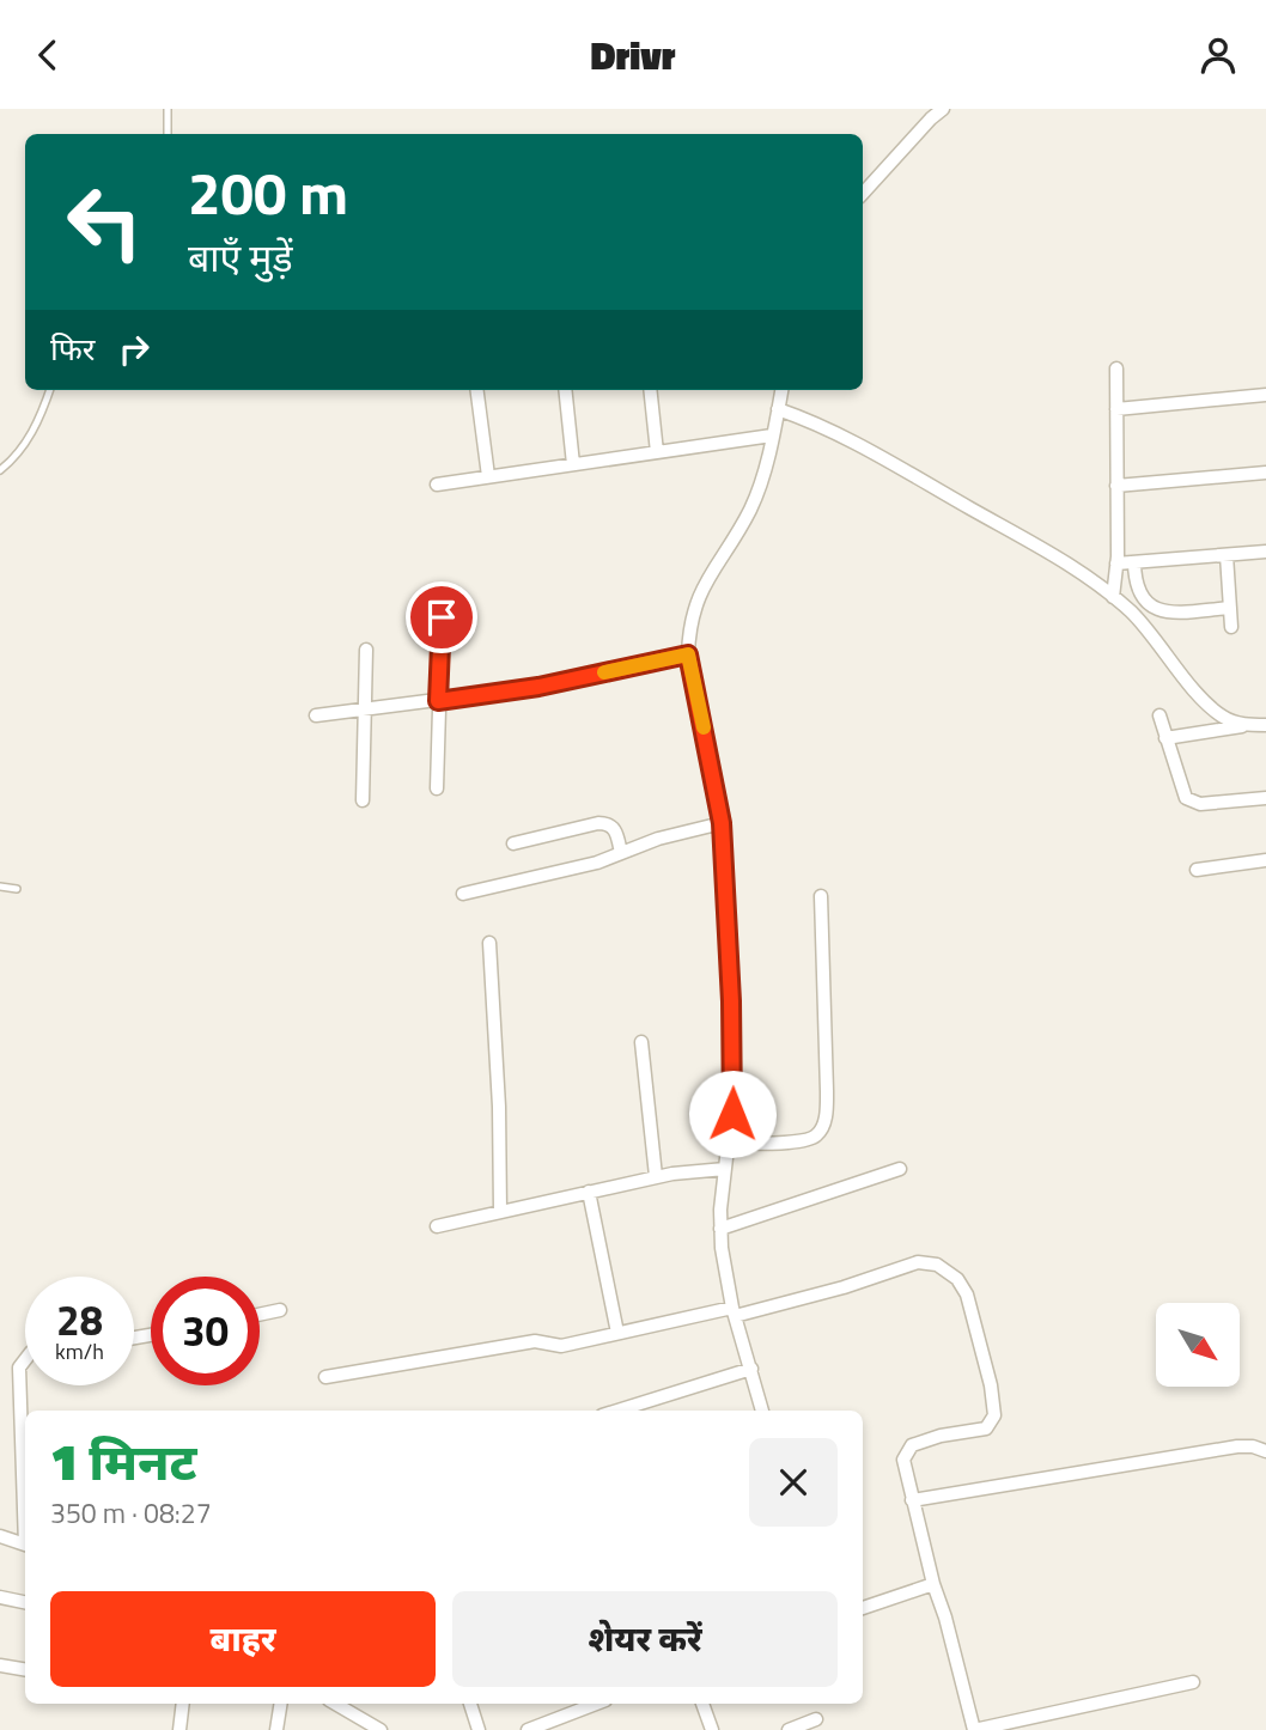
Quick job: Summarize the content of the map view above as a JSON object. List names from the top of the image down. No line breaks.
{"north":"bottom right","page":{"header":"Drivr","turn":["200 m","बाएँ मुड़ें"],"then":"फिर","speed":"28 km/h","limit":"30","heading":["1 मिनट","350 m · 08:27"],"buttons":["बाहर","शेयर करें"]}}
